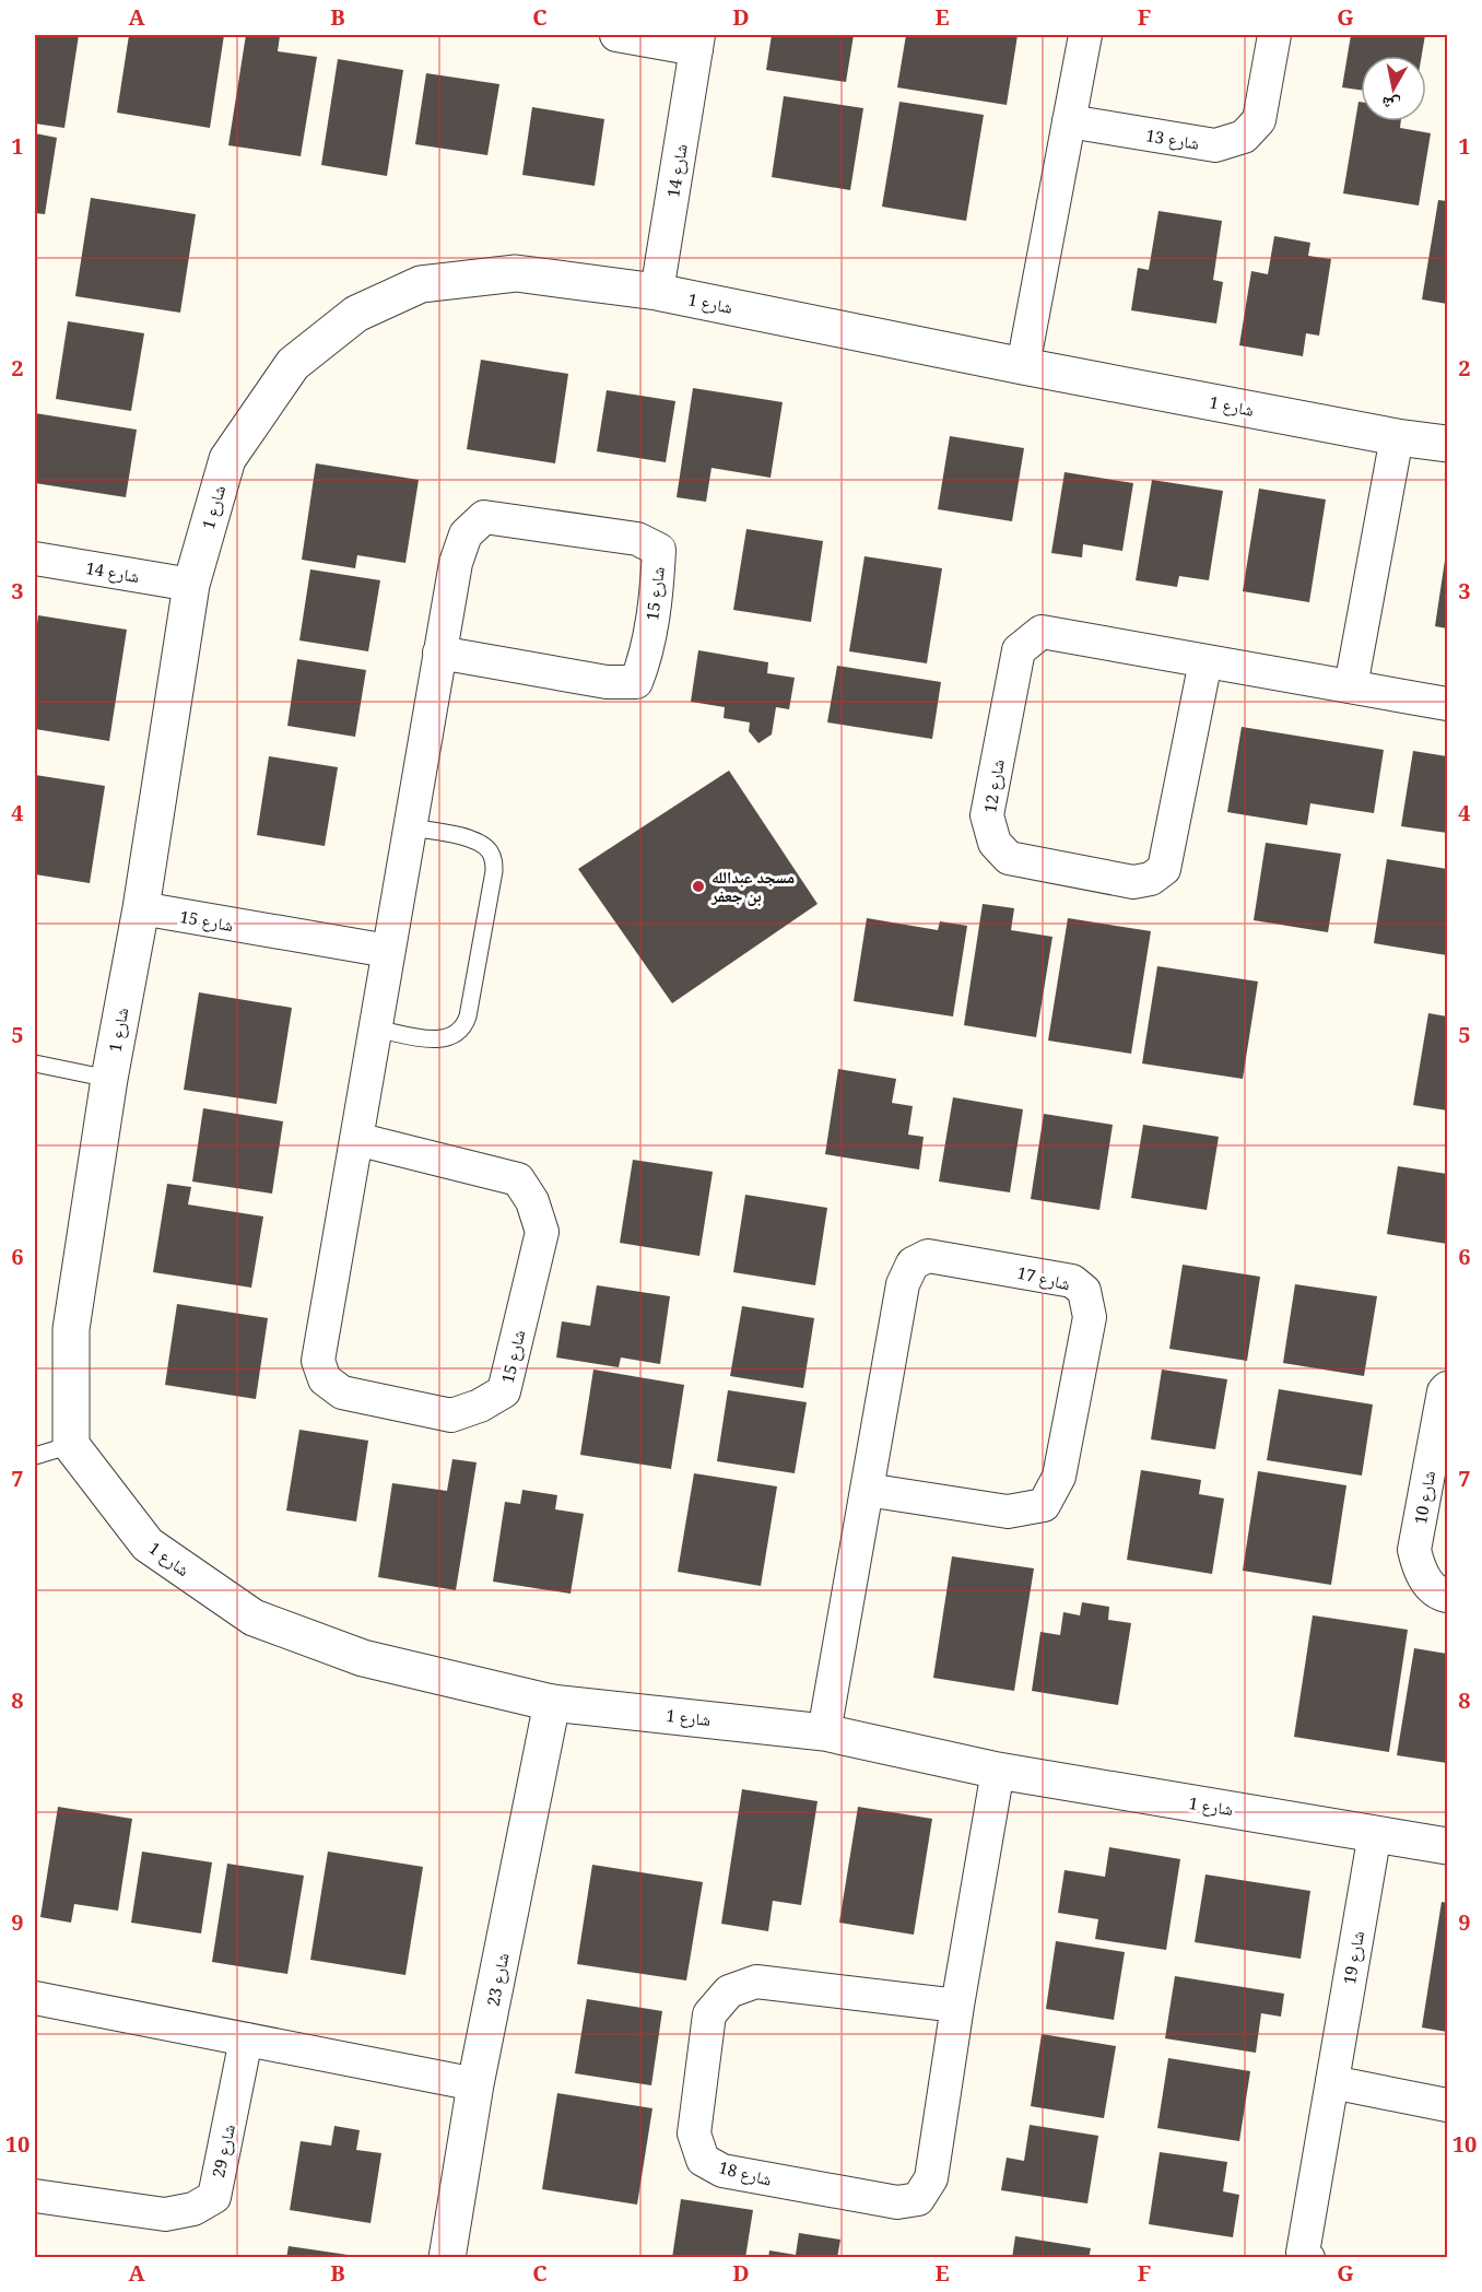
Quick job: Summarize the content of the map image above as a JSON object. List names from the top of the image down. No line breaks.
{"streets":{"street":["شارع 13","شارع 14","شارع 1","شارع 15","شارع 12","شارع 17","شارع 10","شارع 19","شارع 23","شارع 29","شارع 18"]},"crossings":[["شارع 14","شارع 1"],["شارع 1","شارع 15"],["شارع 1","شارع 17"],["شارع 1","شارع 19"],["شارع 1","شارع 23"],["شارع 1","شارع 18"]],"places":["مسجد عبدالله بن جعفر"],"north":"bottom","grid":{"columns":["A","B","C","D","E","F","G"],"rows":["1","2","3","4","5","6","7","8","9","10"]}}
